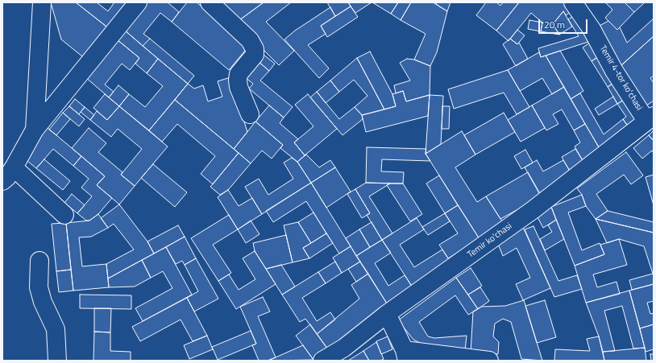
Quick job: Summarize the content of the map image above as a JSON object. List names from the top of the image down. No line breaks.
{"streets":{"street":["Temir 4-tor koʻchasi","Temir ko'chasi"]},"crossings":[["Temir 4-tor koʻchasi","Temir ko'chasi"]],"scale_bar":"20 m"}
